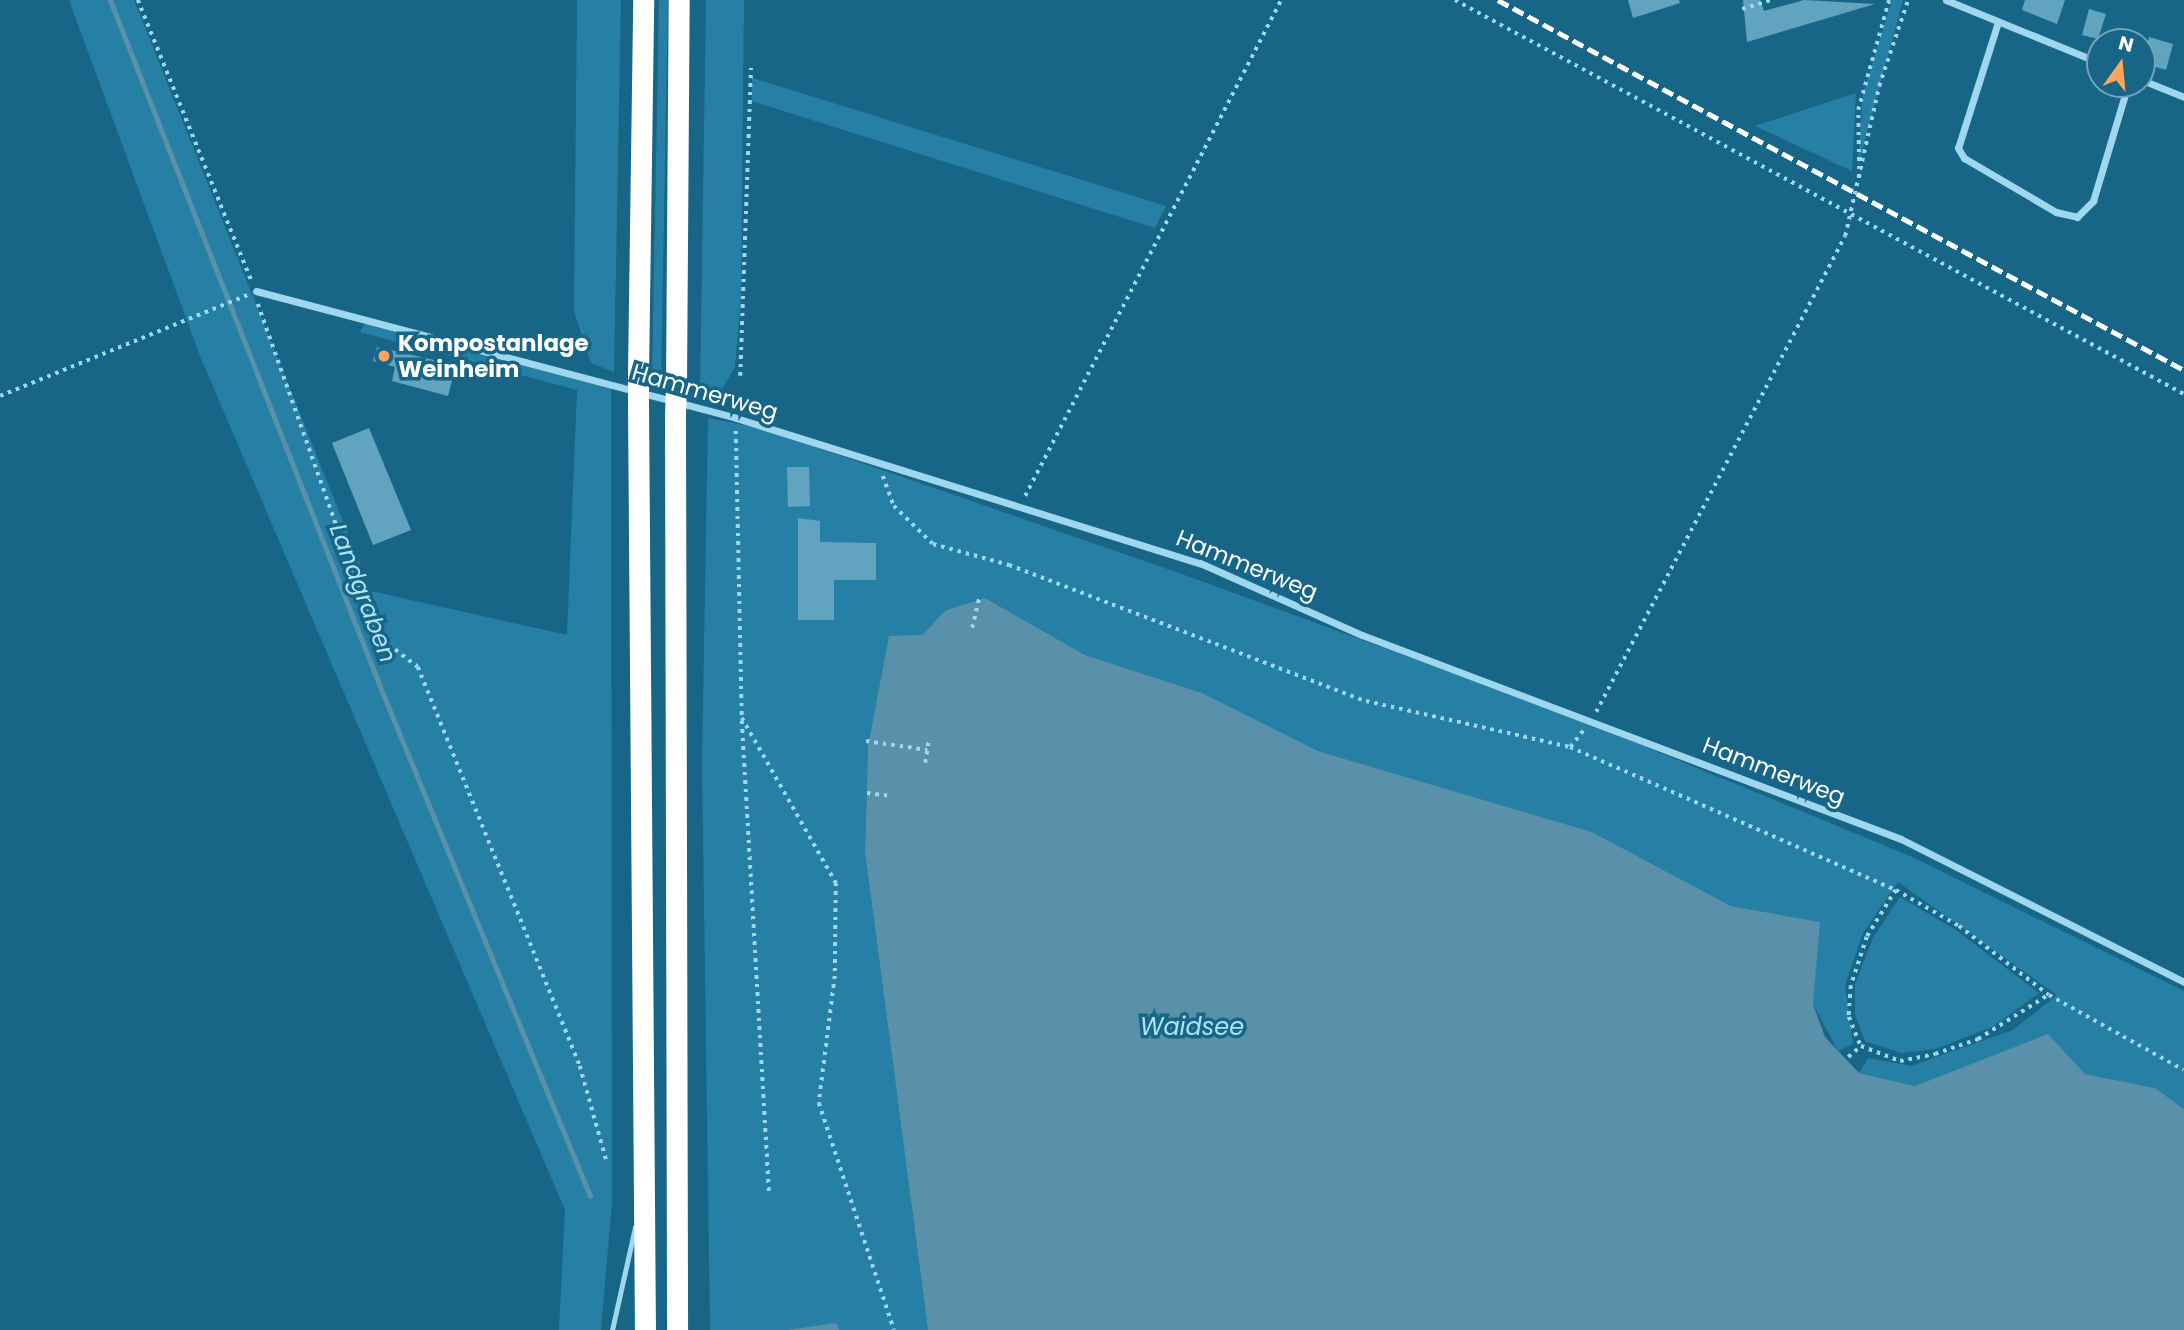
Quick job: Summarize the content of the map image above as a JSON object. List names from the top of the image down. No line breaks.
{"streets":{"street":["Hammerweg"]},"water":["Landgraben","Waidsee"],"places":["Kompostanlage Weinheim"],"north":"top"}
